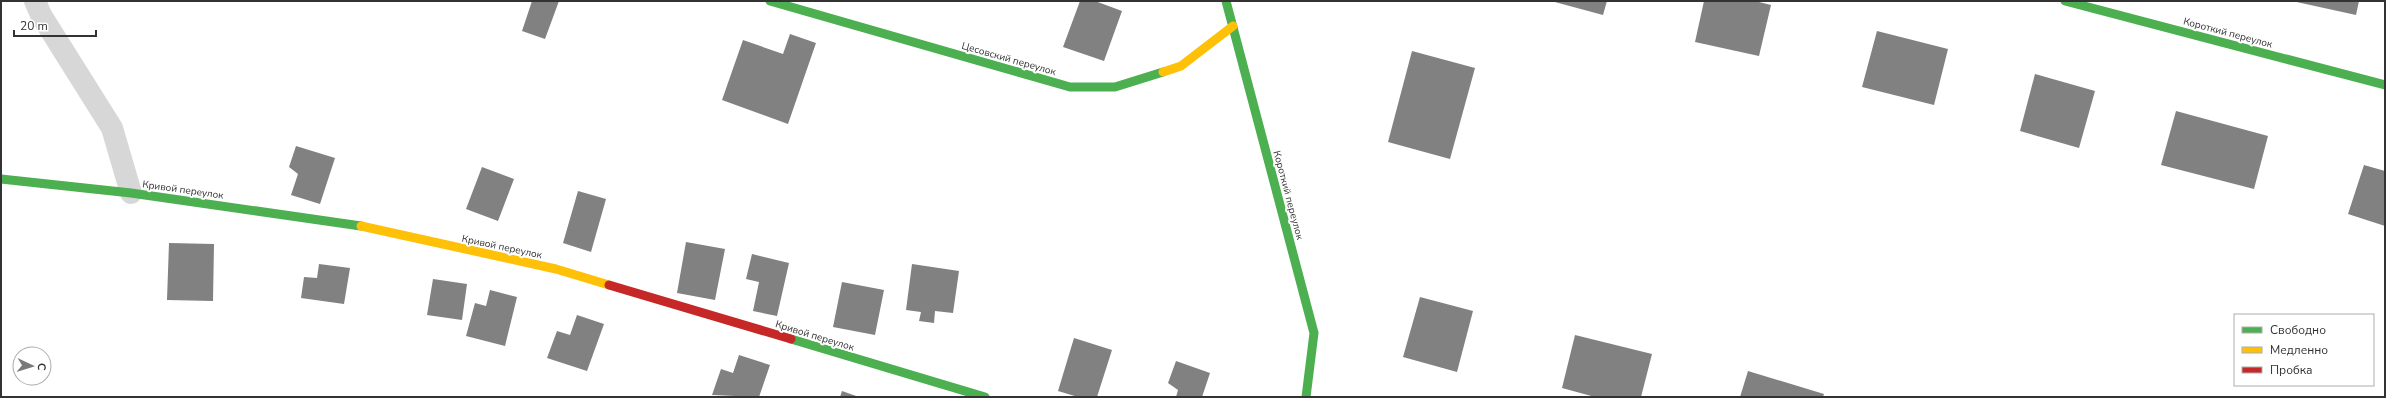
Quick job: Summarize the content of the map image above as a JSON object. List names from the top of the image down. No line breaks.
{"streets":{"street":["Короткий переулок","Цесовский переулок","Кривой переулок"]},"crossings":[["Короткий переулок","Цесовский переулок"]],"legend":["Свободно","Медленно","Пробка"],"scale_bar":"20 m","north":"right"}
